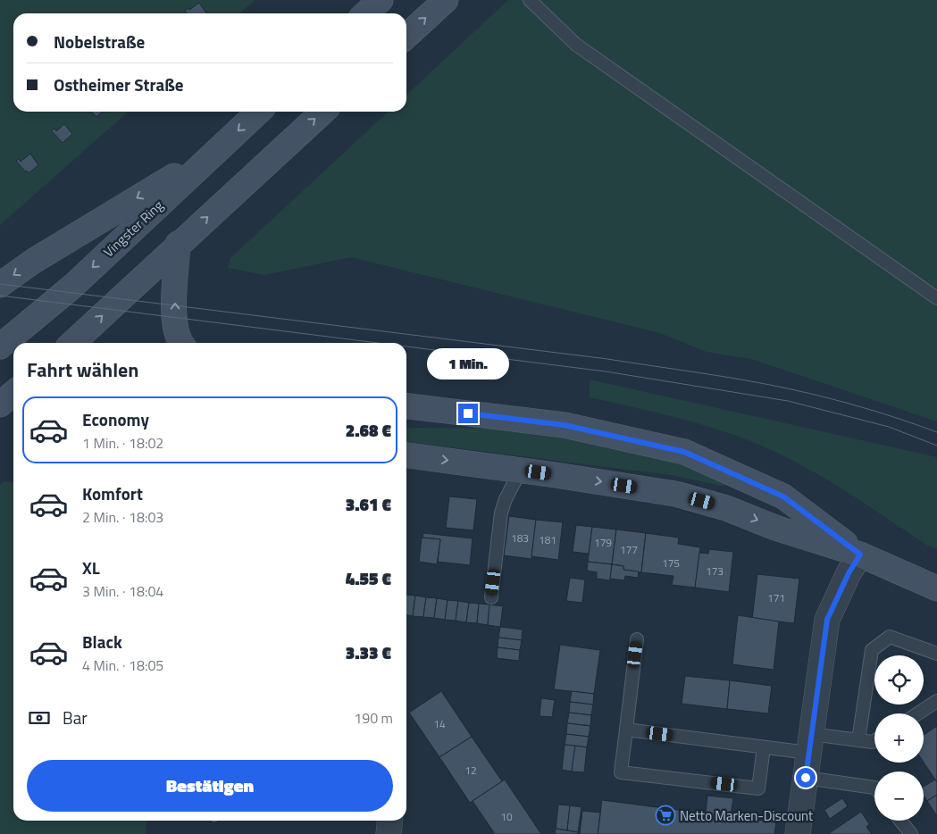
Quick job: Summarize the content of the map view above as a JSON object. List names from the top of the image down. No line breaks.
{"streets":{"main road":["Vingster Ring"]},"places":{"supermarket":["Netto Marken-Discount"]},"house_numbers":["183","181","179","177","175","173","171","14","12","10"],"page":{"banner":["Nobelstraße","Ostheimer Straße"],"heading":"Fahrt wählen","bubble":"1 Min.","list":[{"name":"Economy","note":"1 Min. · 18:02","value":"2.68 €"},{"name":"Komfort","note":"2 Min. · 18:03","value":"3.61 €"},{"name":"XL","note":"3 Min. · 18:04","value":"4.55 €"},{"name":"Black","note":"4 Min. · 18:05","value":"3.33 €"}],"map_buttons":["+","−"],"pay":["Bar","190 m"],"buttons":"Bestätigen"}}
